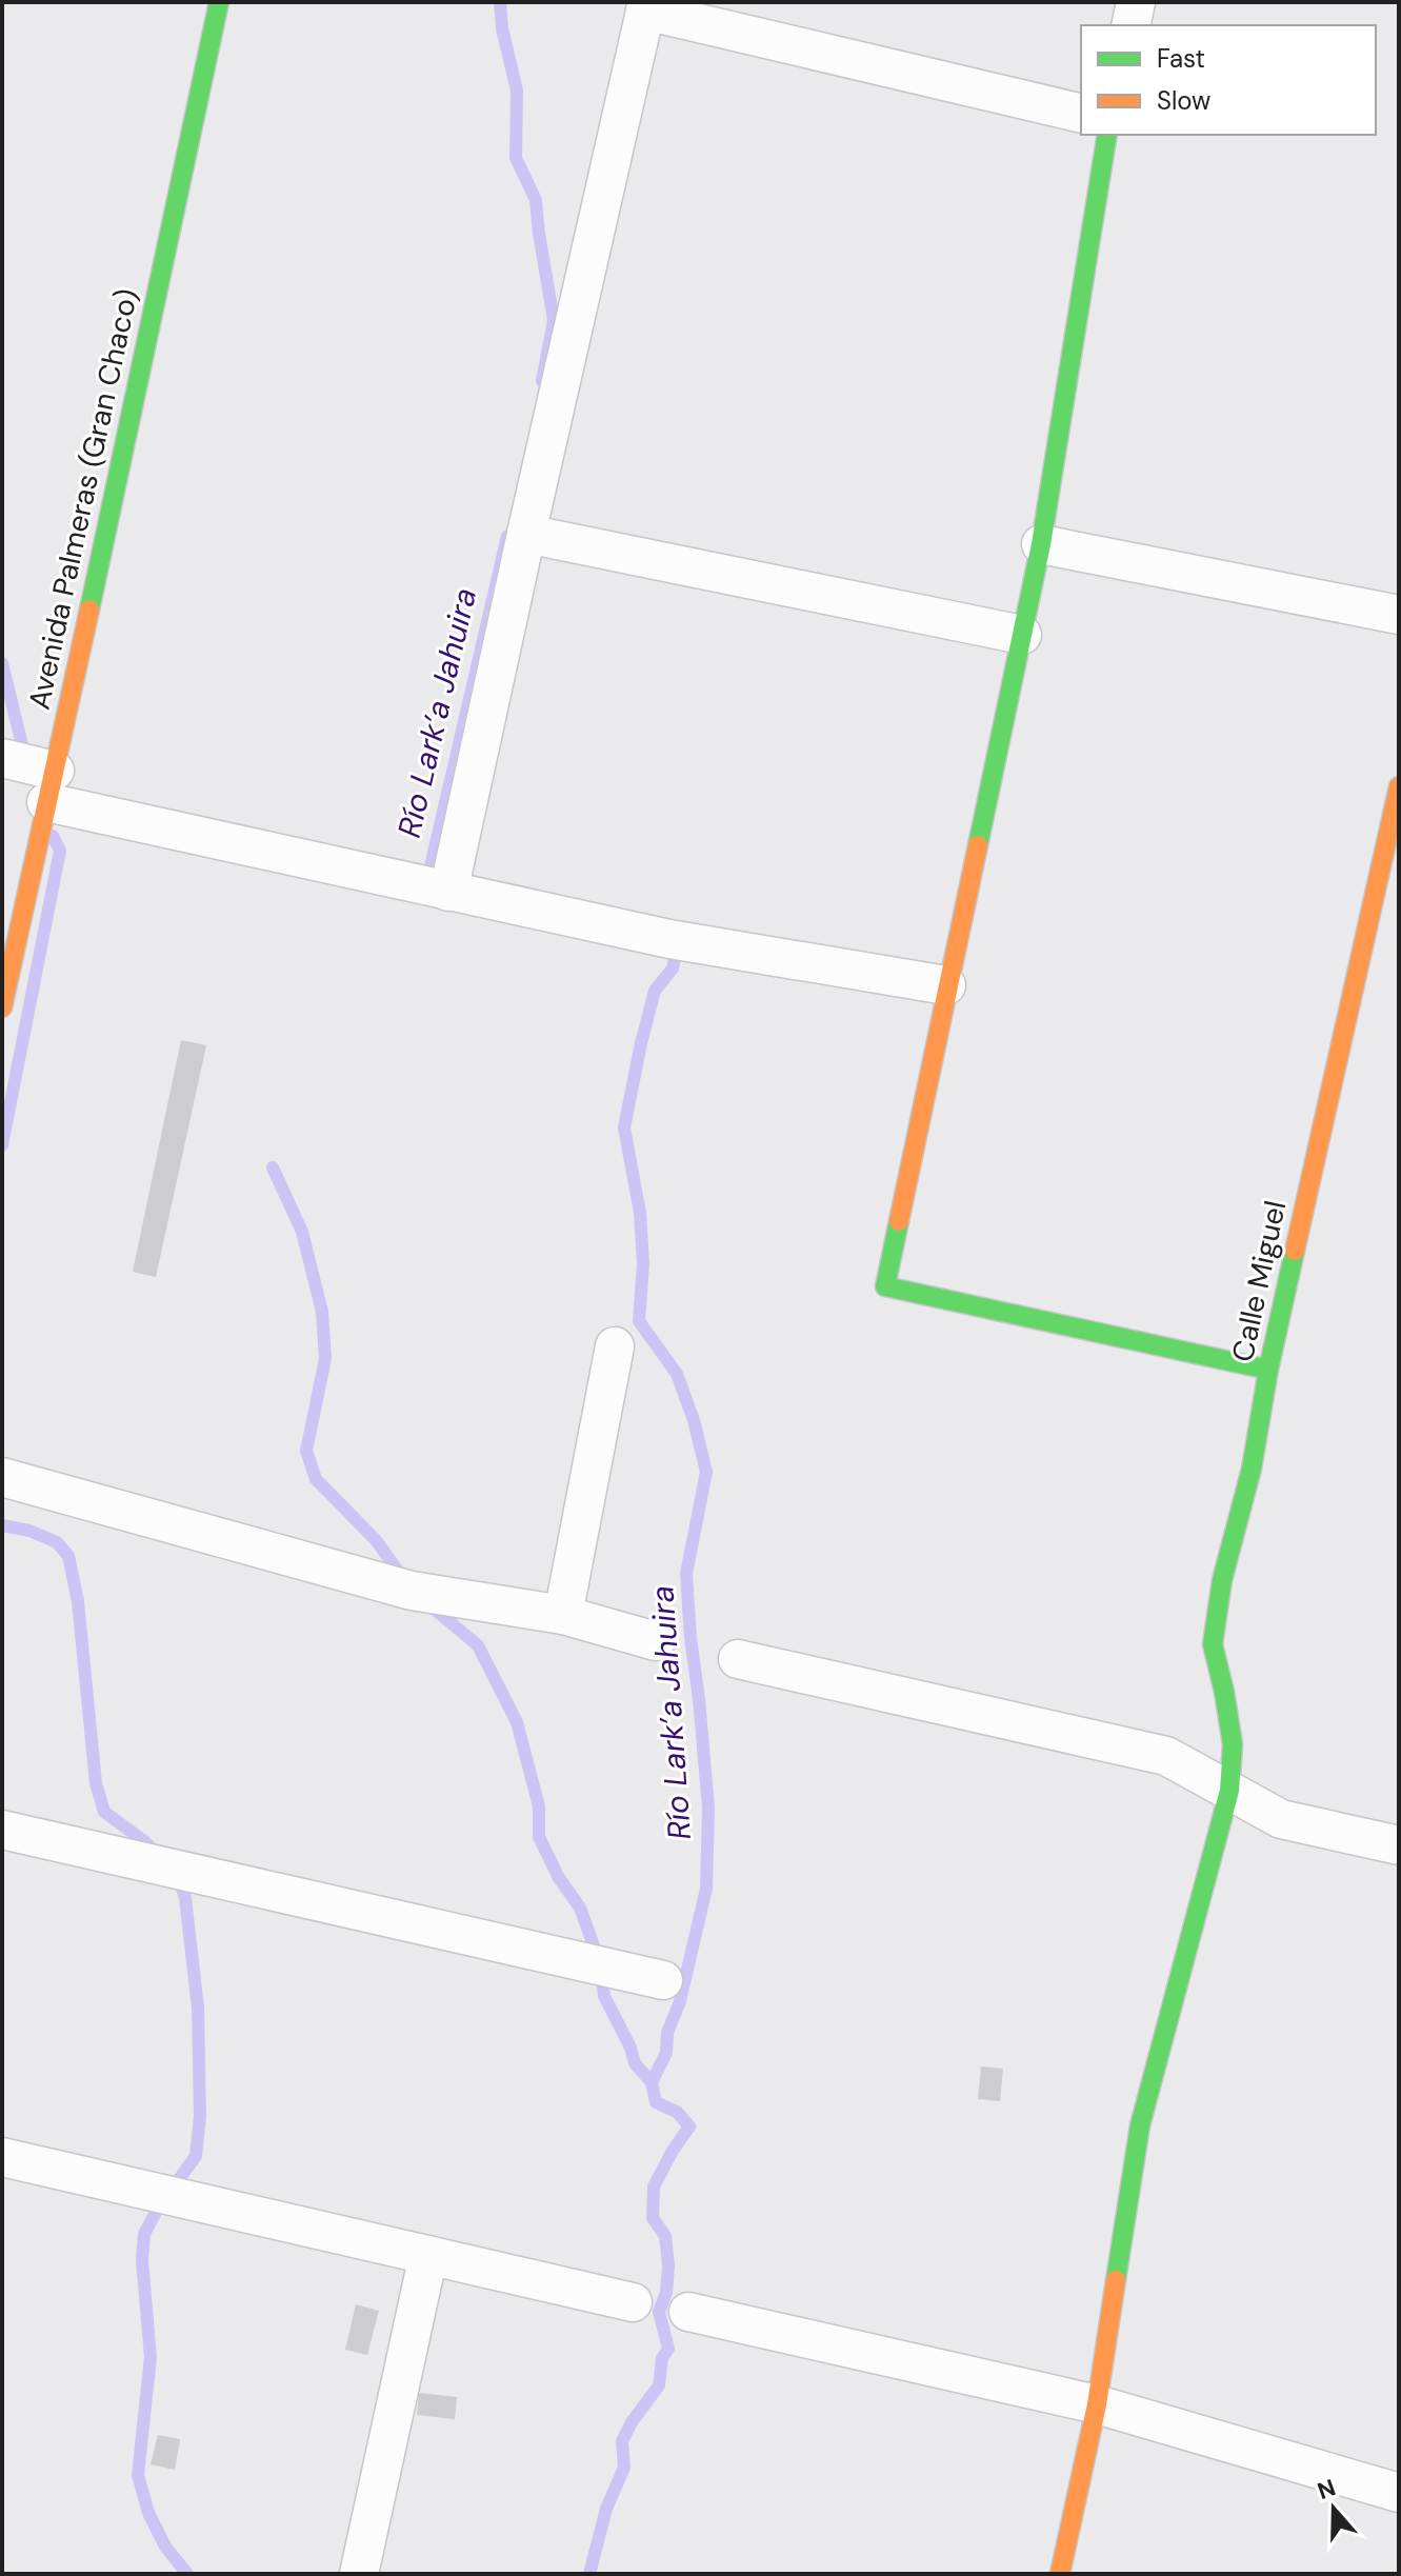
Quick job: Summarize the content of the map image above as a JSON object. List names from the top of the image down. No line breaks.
{"streets":{"street":["Avenida Palmeras (Gran Chaco)","Calle Miguel"]},"water":["Río Lark’a Jahuira"],"legend":["Fast","Slow"],"north":"top"}
